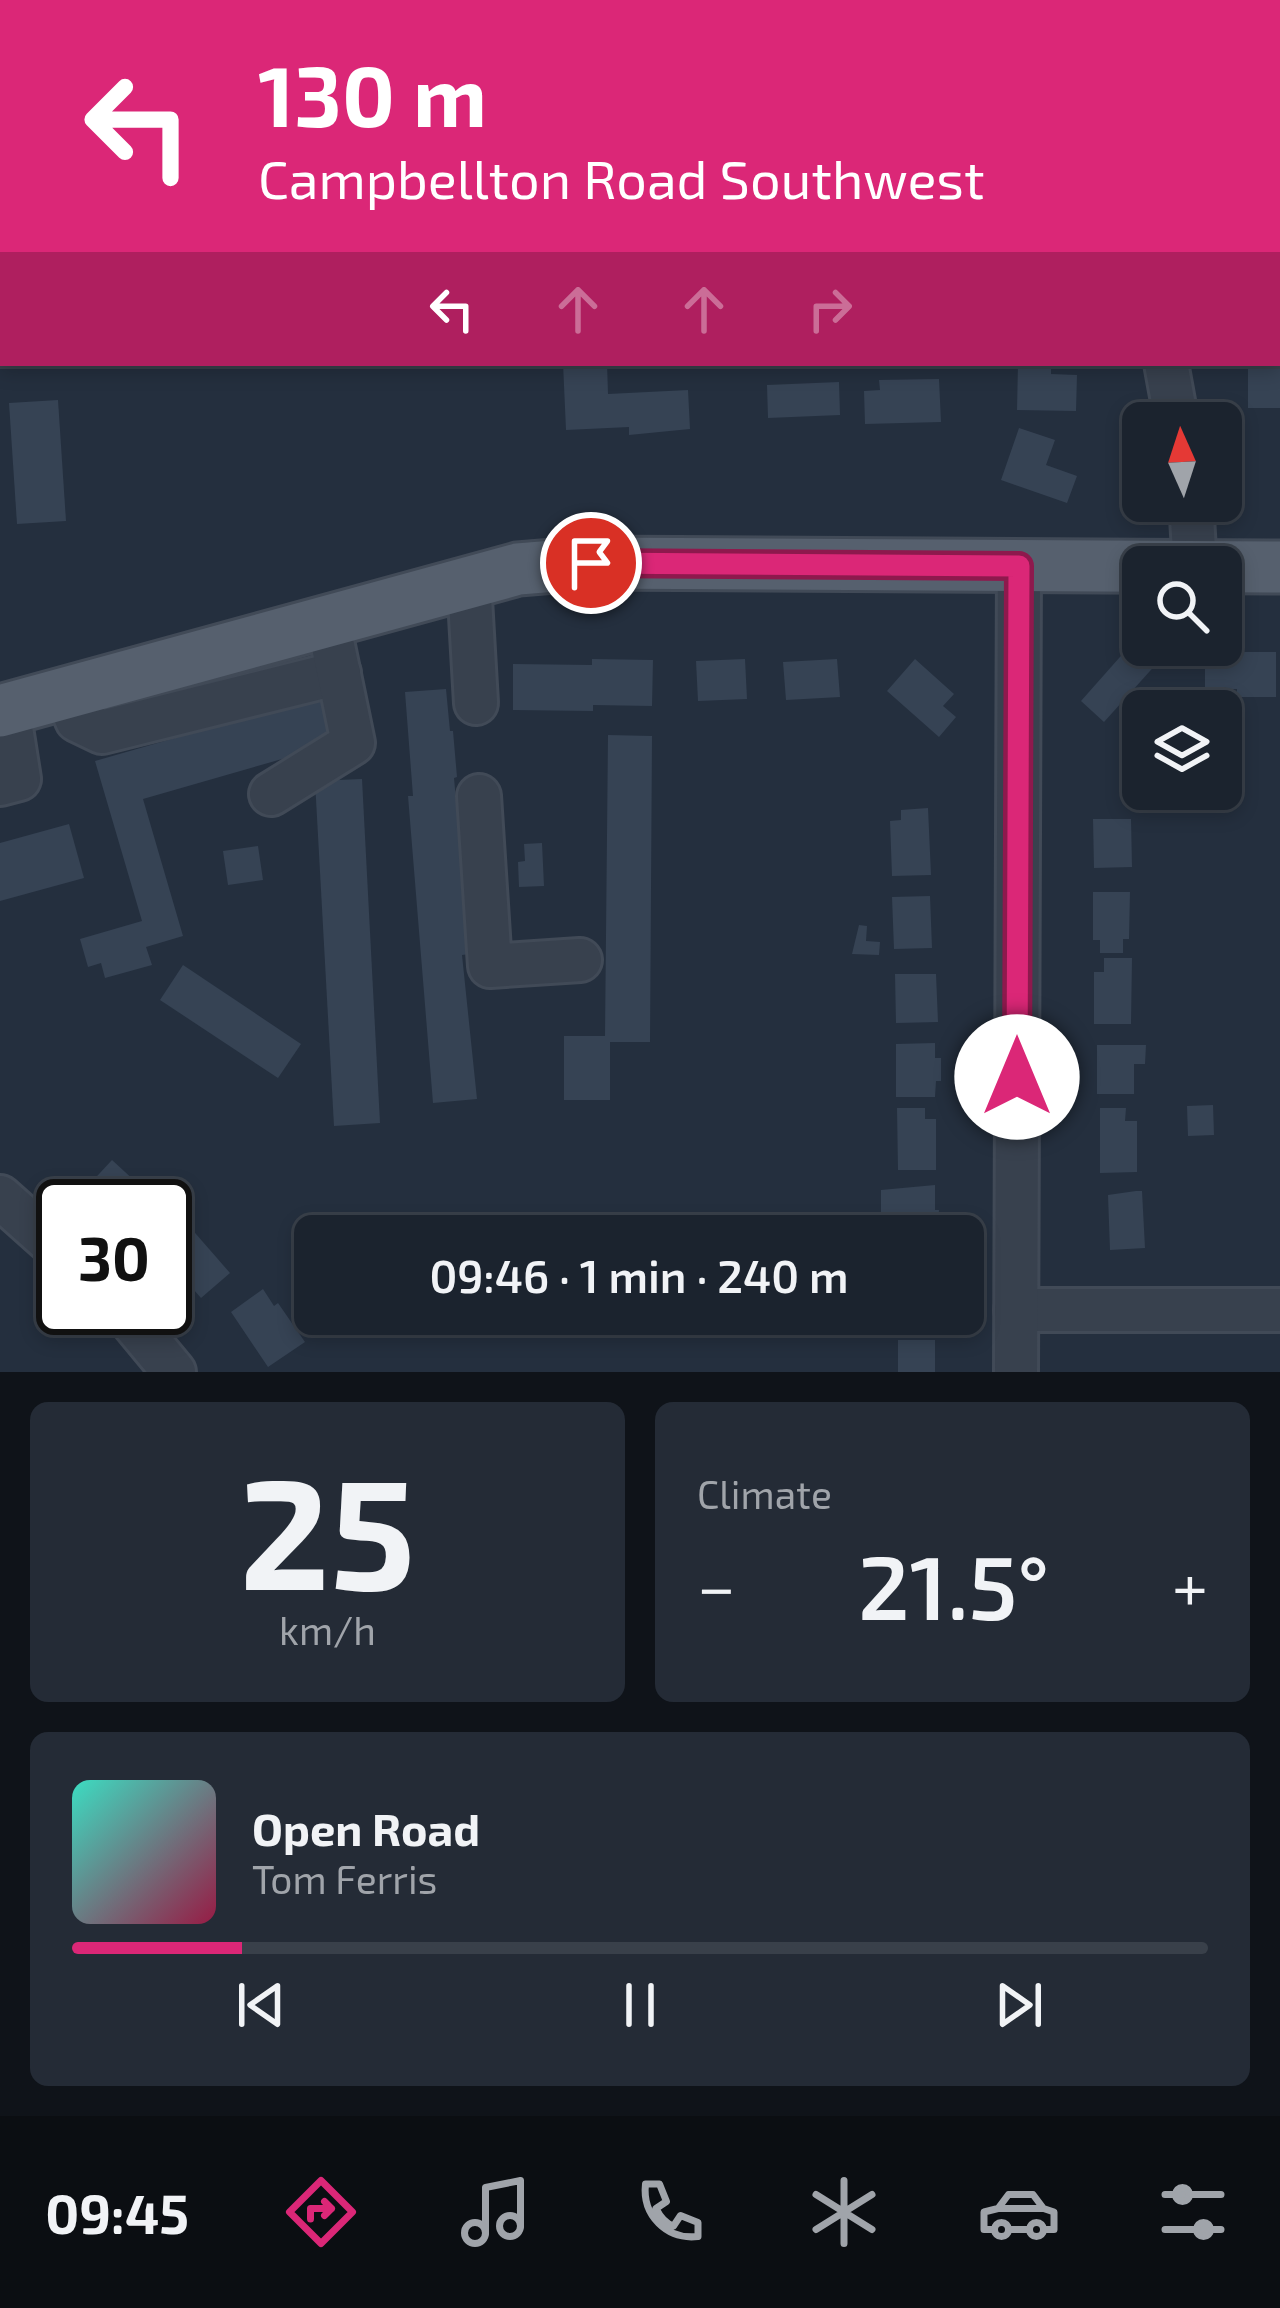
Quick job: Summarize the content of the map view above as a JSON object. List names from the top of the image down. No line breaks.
{"north":"top","page":{"turn":["130 m","Campbellton Road Southwest"],"limit":"30","trip":"09:46 · 1 min · 240 m","tile":[["25","km/h"],"Climate"],"heat":["−","21.5°","+"],"song":["Open Road","Tom Ferris"],"tabs":"09:45"}}
